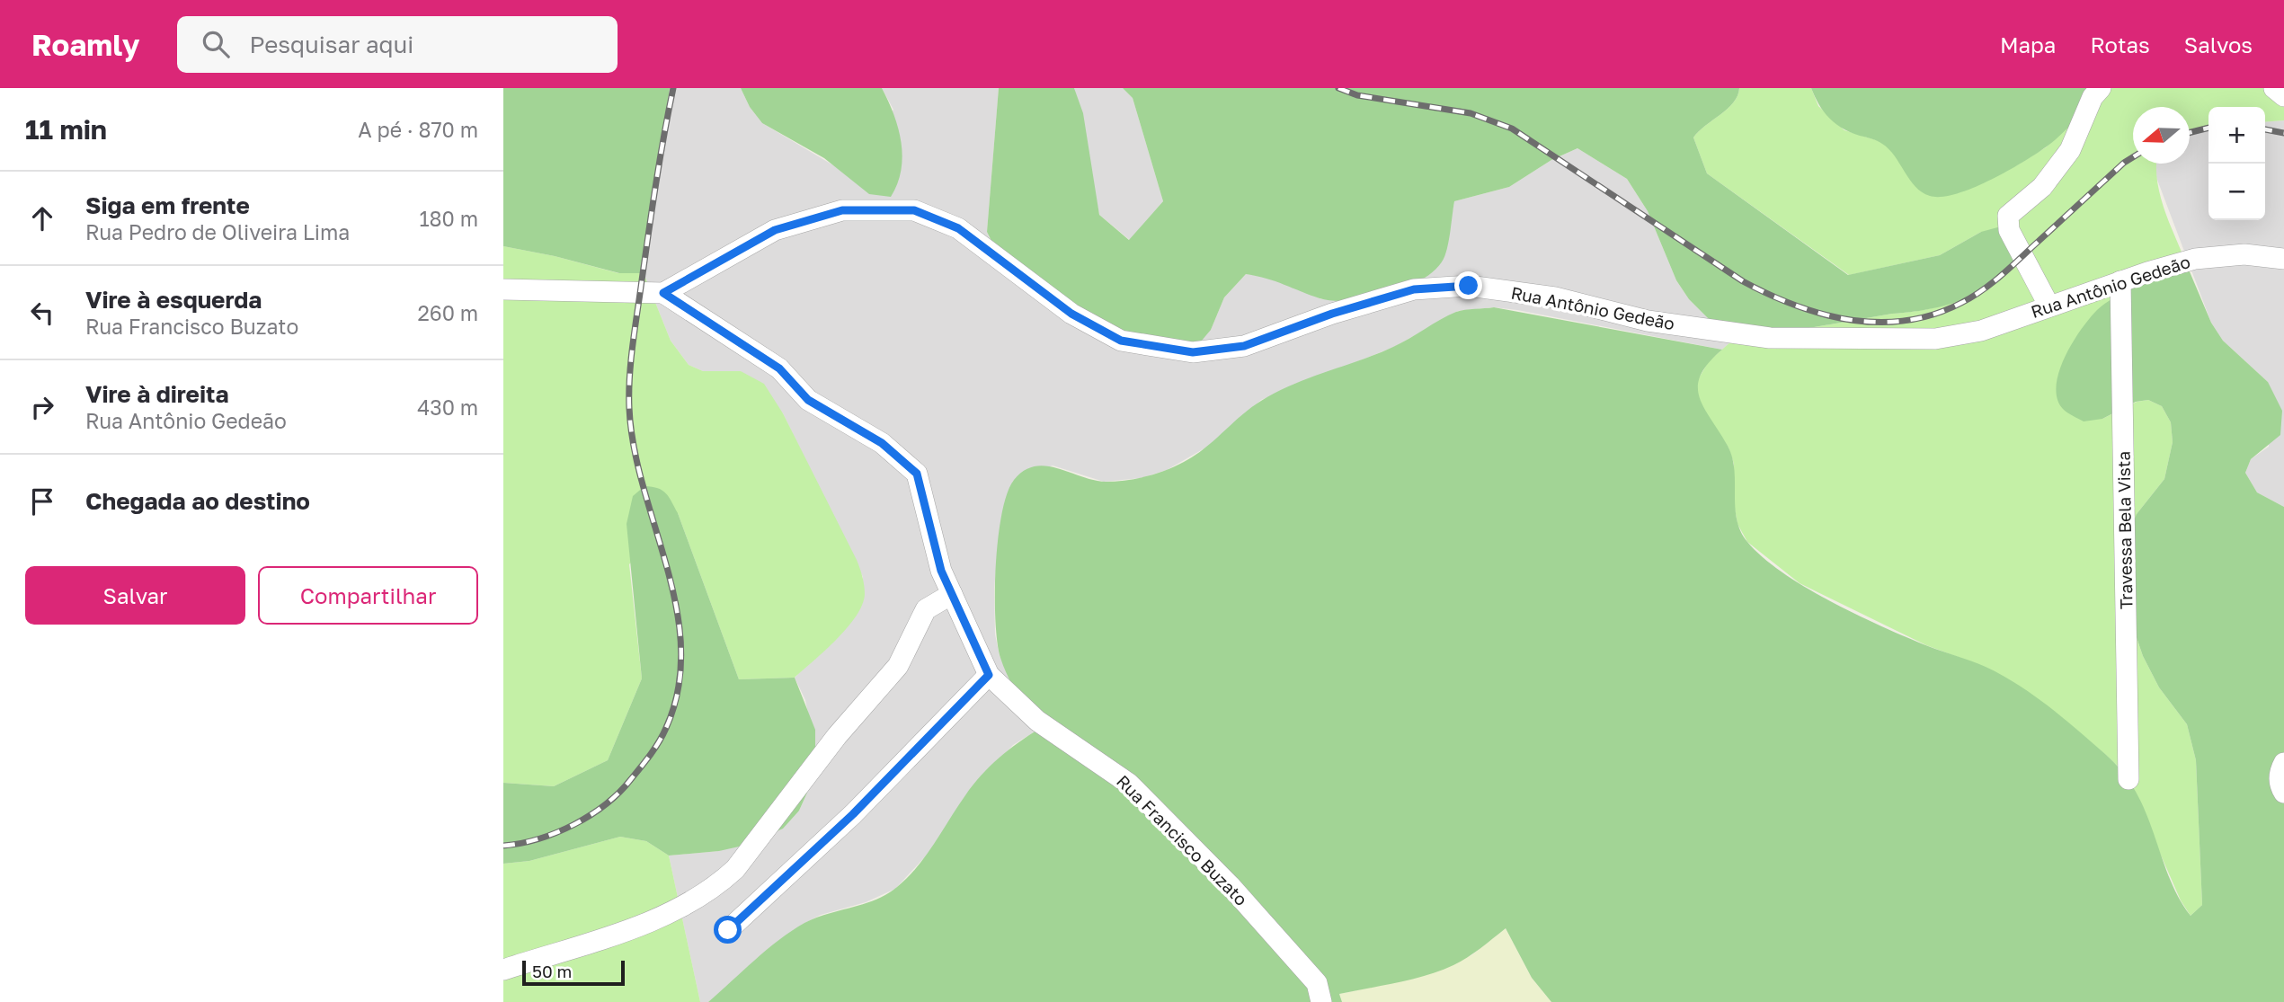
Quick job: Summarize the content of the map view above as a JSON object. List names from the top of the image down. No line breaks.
{"streets":{"street":["Rua Antônio Gedeão","Travessa Bela Vista","Rua Francisco Buzato"]},"crossings":[["Rua Antônio Gedeão","Travessa Bela Vista"],["Rua Antônio Gedeão","Rua Francisco Buzato"]],"scale_bar":"50 m","north":"left","page":{"header":"Roamly","search":"Pesquisar aqui","nav":["Mapa","Rotas","Salvos"],"heading":["11 min","A pé · 870 m"],"map_buttons":["+","−"],"list":[["Siga em frente","Rua Pedro de Oliveira Lima","180 m"],["Vire à esquerda","Rua Francisco Buzato","260 m"],["Vire à direita","Rua Antônio Gedeão","430 m"],"Chegada ao destino"],"buttons":["Salvar","Compartilhar"],"scale":"50 m"}}
